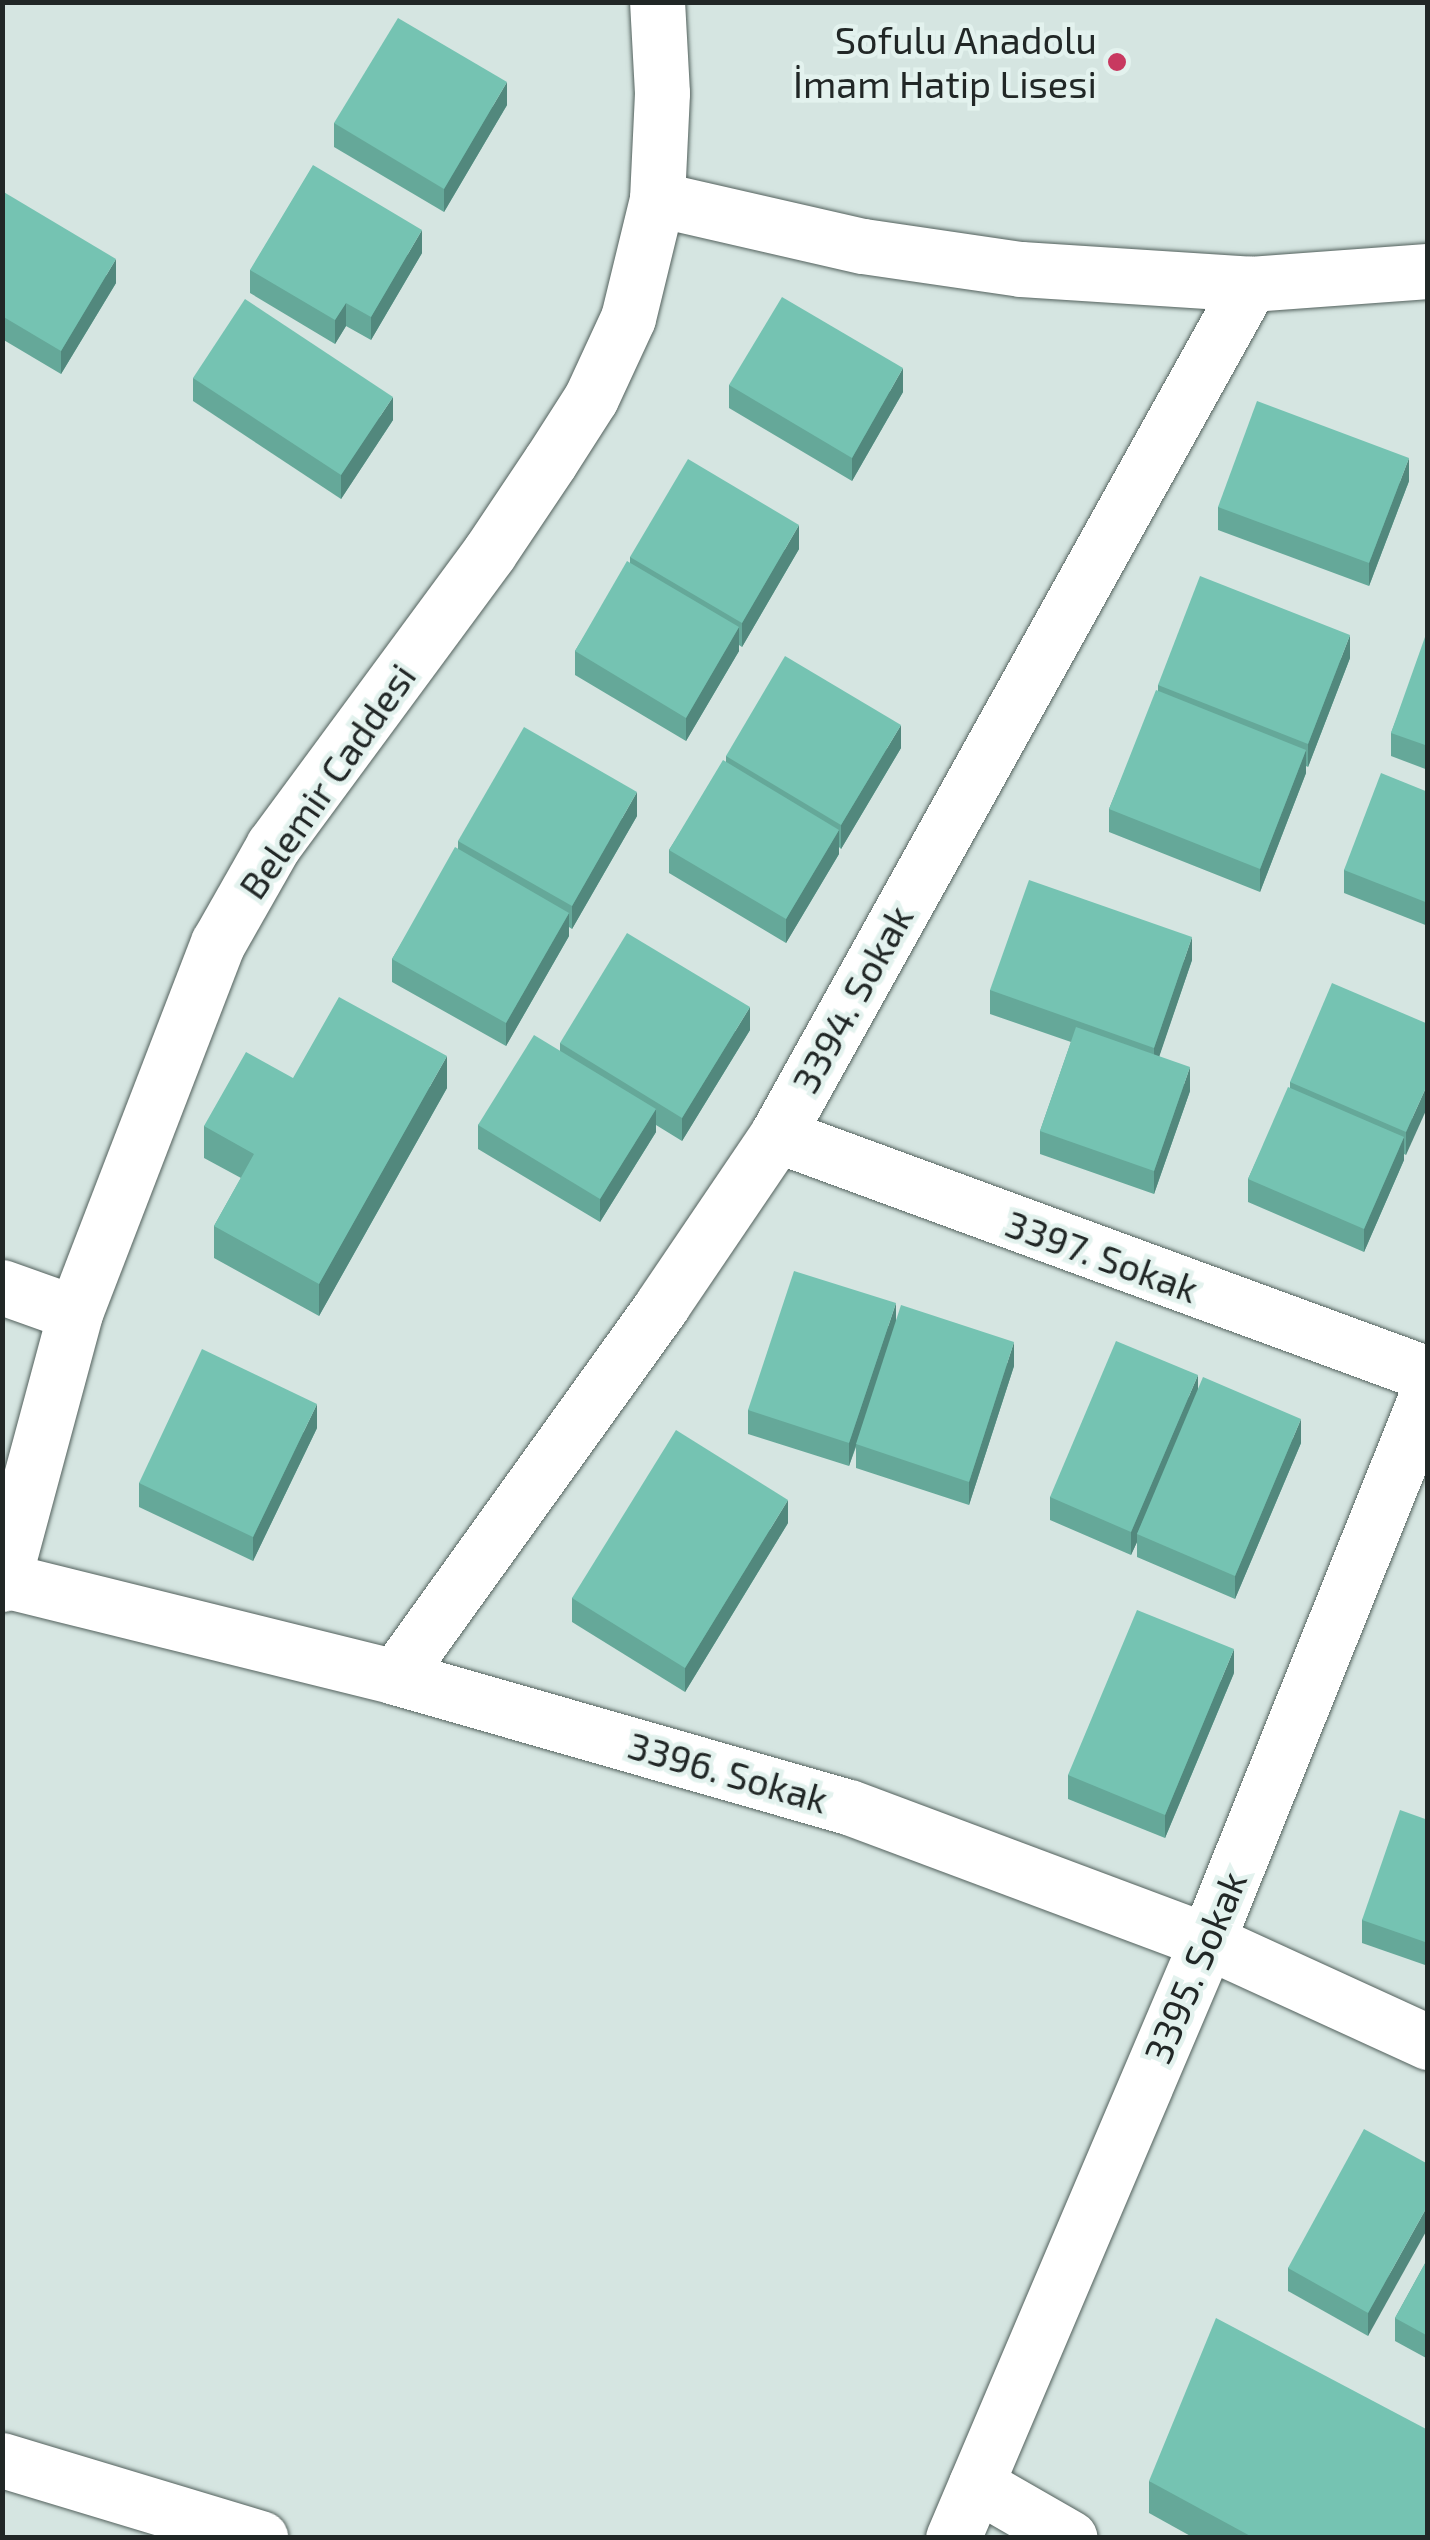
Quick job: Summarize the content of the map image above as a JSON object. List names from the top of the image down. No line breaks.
{"streets":{"street":["Belemir Caddesi","3394. Sokak","3397. Sokak","3396. Sokak","3395. Sokak"]},"crossings":[["Belemir Caddesi","3396. Sokak"],["3394. Sokak","3397. Sokak"],["3394. Sokak","3396. Sokak"],["3396. Sokak","3395. Sokak"]],"places":["Sofulu Anadolu İmam Hatip Lisesi"]}
